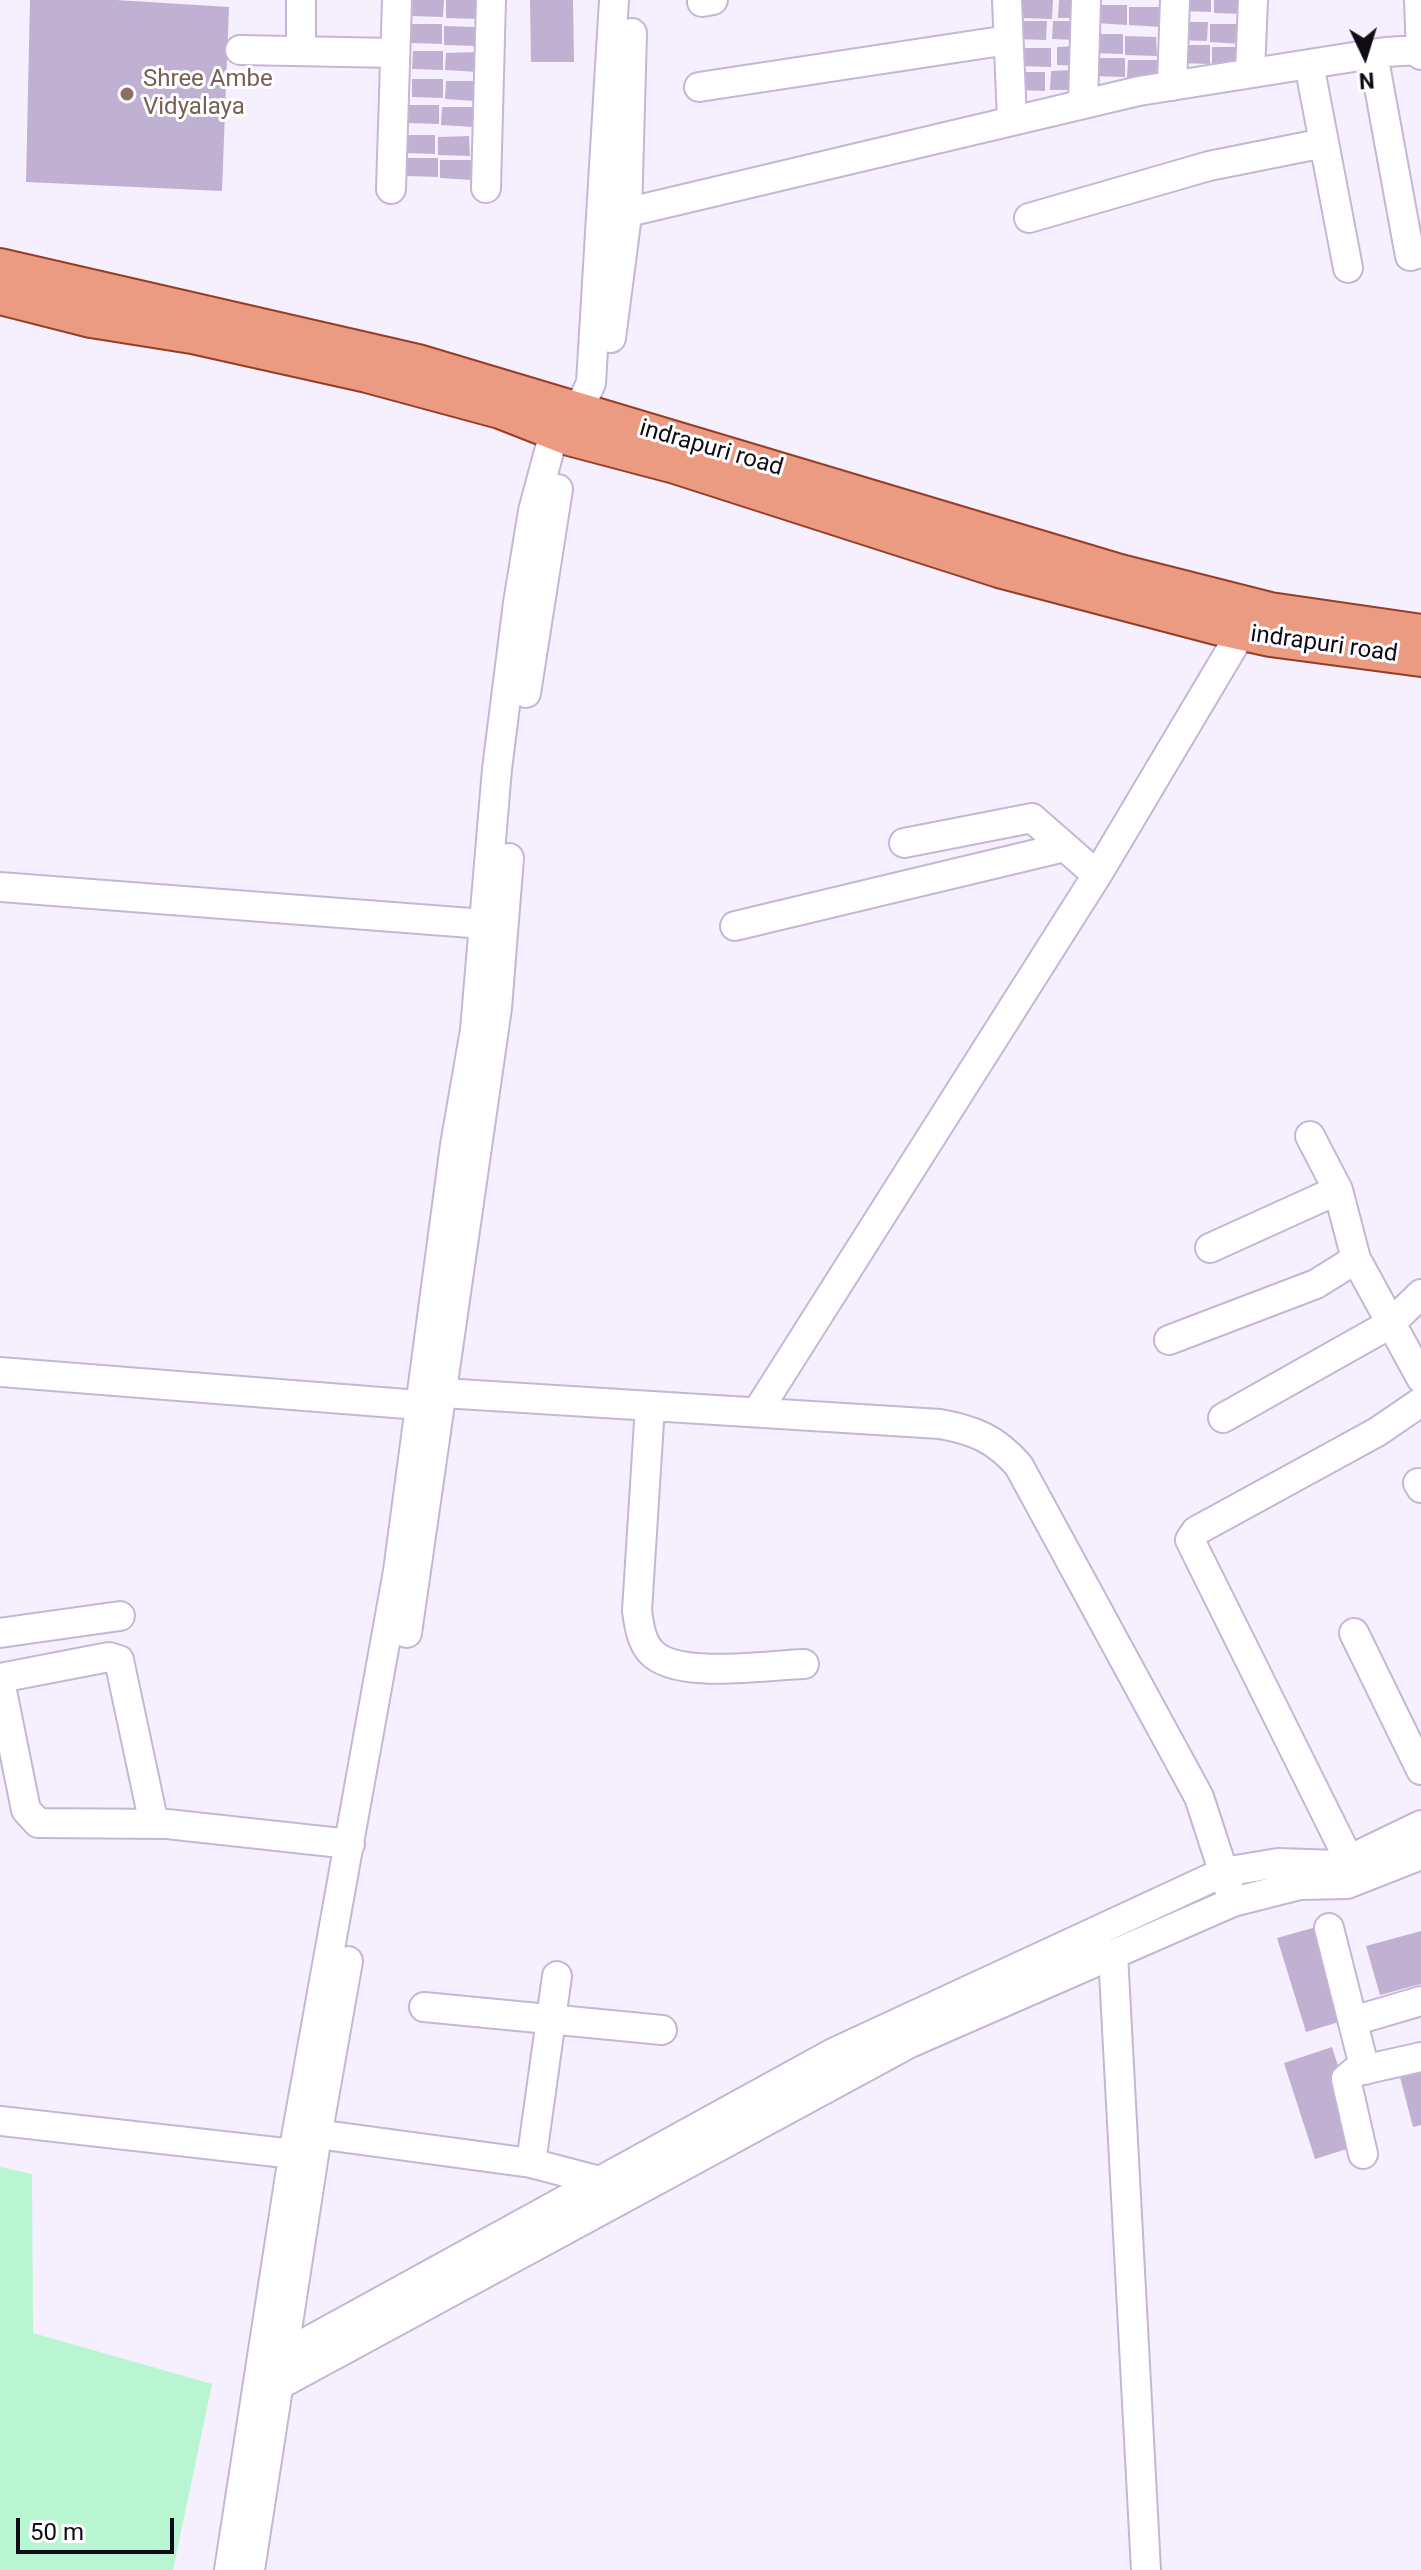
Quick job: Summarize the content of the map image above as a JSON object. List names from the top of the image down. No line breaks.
{"streets":{"main road":["indrapuri road"]},"places":["Shree Ambe Vidyalaya"],"scale_bar":"50 m","north":"bottom"}
